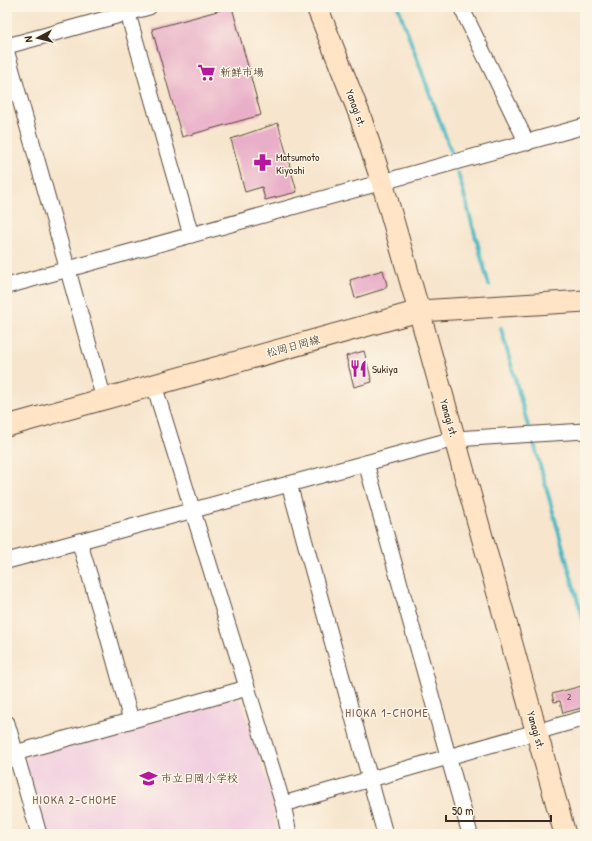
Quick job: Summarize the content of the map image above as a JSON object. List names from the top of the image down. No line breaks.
{"streets":{"street":["Yanagi st.","松岡日岡線"]},"crossings":[["Yanagi st.","松岡日岡線"]],"districts":["HIOKA 1-CHOME","HIOKA 2-CHOME"],"places":{"supermarket":["新鮮市場"],"pharmacy":["Matsumoto Kiyoshi"],"restaurant":["Sukiya"],"school or university":["市立日岡小学校"]},"house_numbers":["2"],"scale_bar":"50 m","north":"left"}
